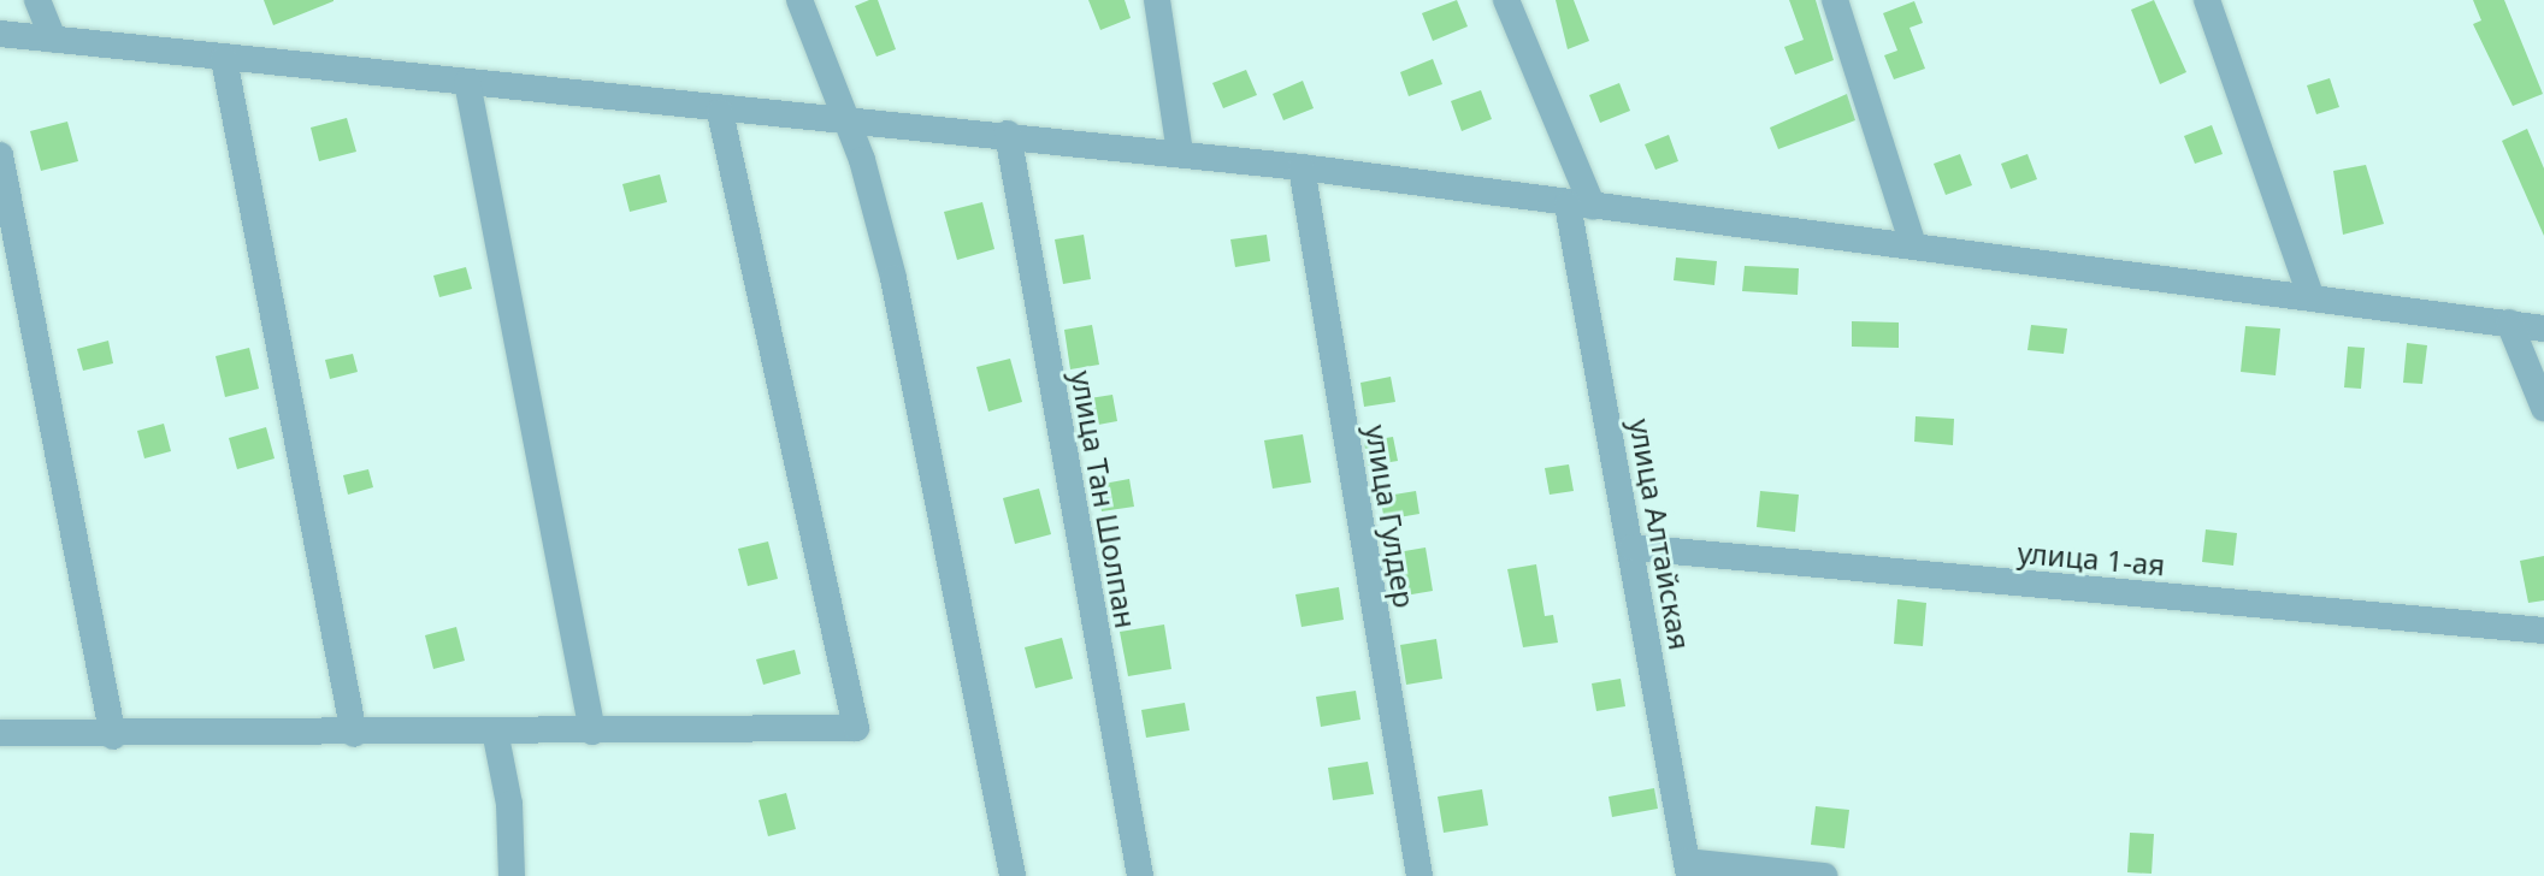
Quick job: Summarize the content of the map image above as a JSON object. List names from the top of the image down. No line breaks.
{"streets":{"street":["улица Тан Шолпан","улица Гулдер","улица Алтайская","улица 1-ая"]},"crossings":[["улица Алтайская","улица 1-ая"]]}
